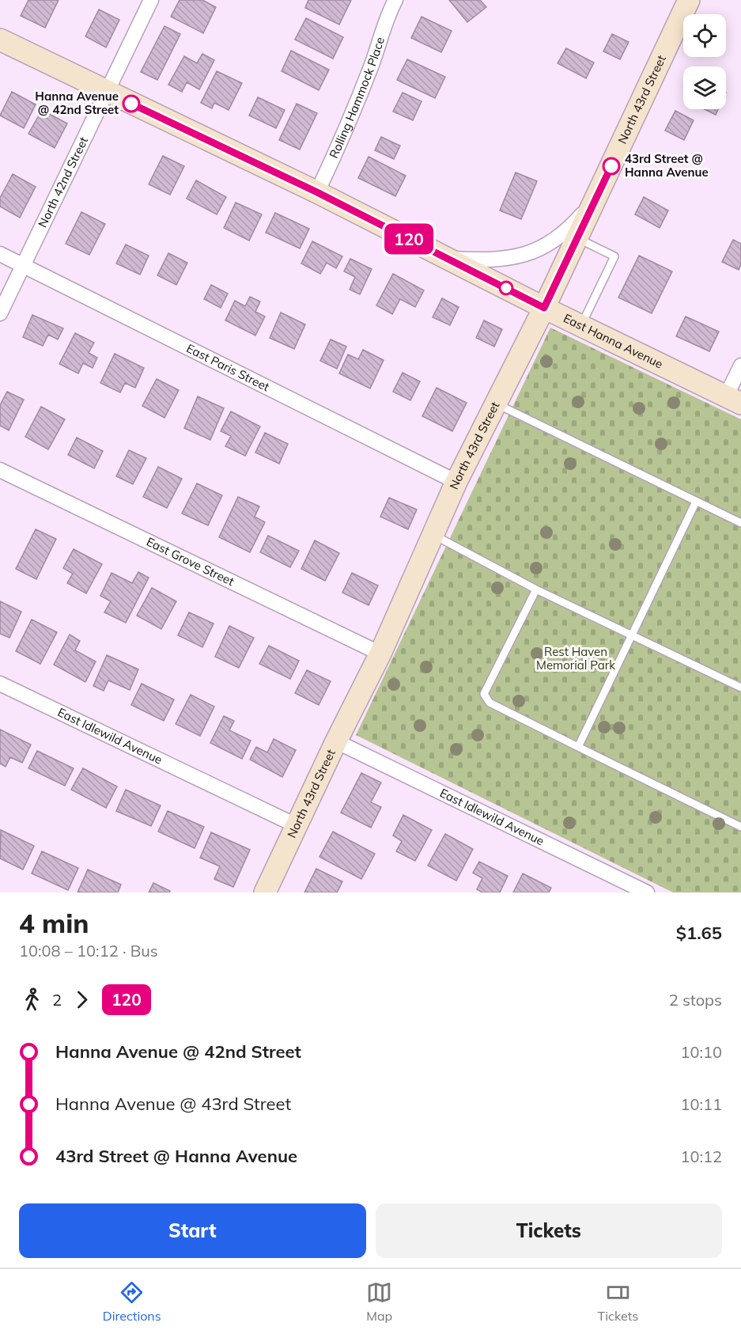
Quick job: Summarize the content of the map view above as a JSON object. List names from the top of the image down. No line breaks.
{"streets":{"street":["Rolling Hammock Place","North 43rd Street","North 42nd Street","East Hanna Avenue","East Paris Street","East Grove Street","East Idlewild Avenue"]},"crossings":[["Rolling Hammock Place","East Hanna Avenue"],["North 43rd Street","East Hanna Avenue"],["North 43rd Street","East Paris Street"],["North 43rd Street","East Grove Street"],["North 43rd Street","East Idlewild Avenue"],["North 42nd Street","East Hanna Avenue"],["North 42nd Street","East Paris Street"]],"parks":["Rest Haven Memorial Park"],"places":["Hanna Avenue @ 42nd Street","43rd Street @ Hanna Avenue"],"lines":["bus line 120"],"page":{"on_map":"120","heading":["4 min","10:08 – 10:12 · Bus","$1.65"],"legs":["2","120","2 stops"],"list":[{"name":"Hanna Avenue @ 42nd Street","value":"10:10"},{"name":"Hanna Avenue @ 43rd Street","value":"10:11"},{"name":"43rd Street @ Hanna Avenue","value":"10:12"}],"buttons":["Start","Tickets"],"tabs":["Directions","Map","Tickets"]}}
